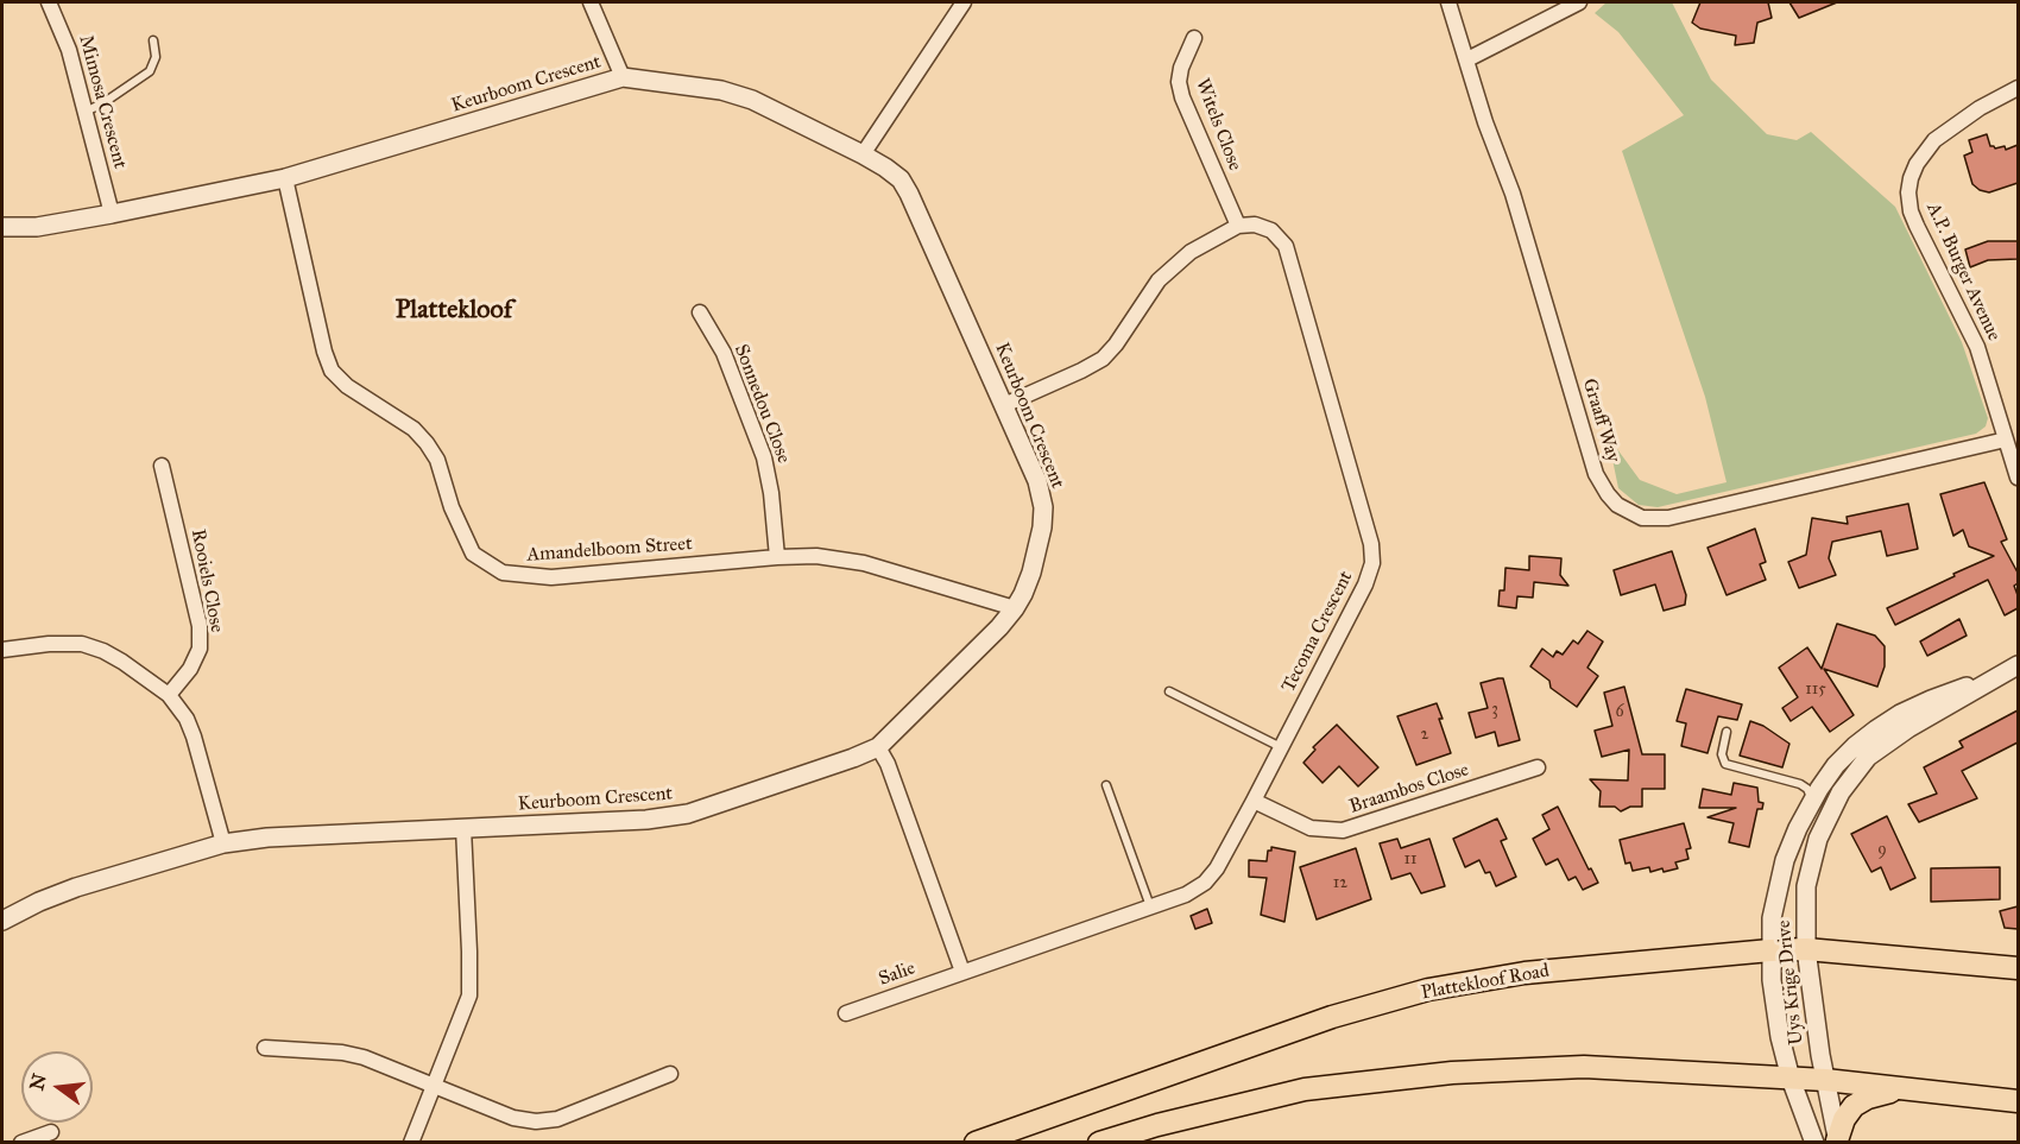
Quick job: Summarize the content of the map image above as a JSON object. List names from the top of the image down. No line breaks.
{"streets":{"main road":["Plattekloof Road"],"street":["Keurboom Crescent","Mimosa Crescent","Witels Close","A.P. Burger Avenue","Sonnedou Close","Graaff Way","Amandelboom Street","Rooiels Close","Tecoma Crescent","Braambos Close","Salie","Uys Krige Drive"]},"crossings":[["Keurboom Crescent","Mimosa Crescent"],["Keurboom Crescent","Amandelboom Street"],["Witels Close","Tecoma Crescent"],["A.P. Burger Avenue","Graaff Way"],["Sonnedou Close","Amandelboom Street"],["Tecoma Crescent","Braambos Close"],["Tecoma Crescent","Salie"],["Plattekloof Road","Uys Krige Drive"]],"districts":["Plattekloof"],"house_numbers":["115","3","6","2","9","11","12"],"north":"left"}
